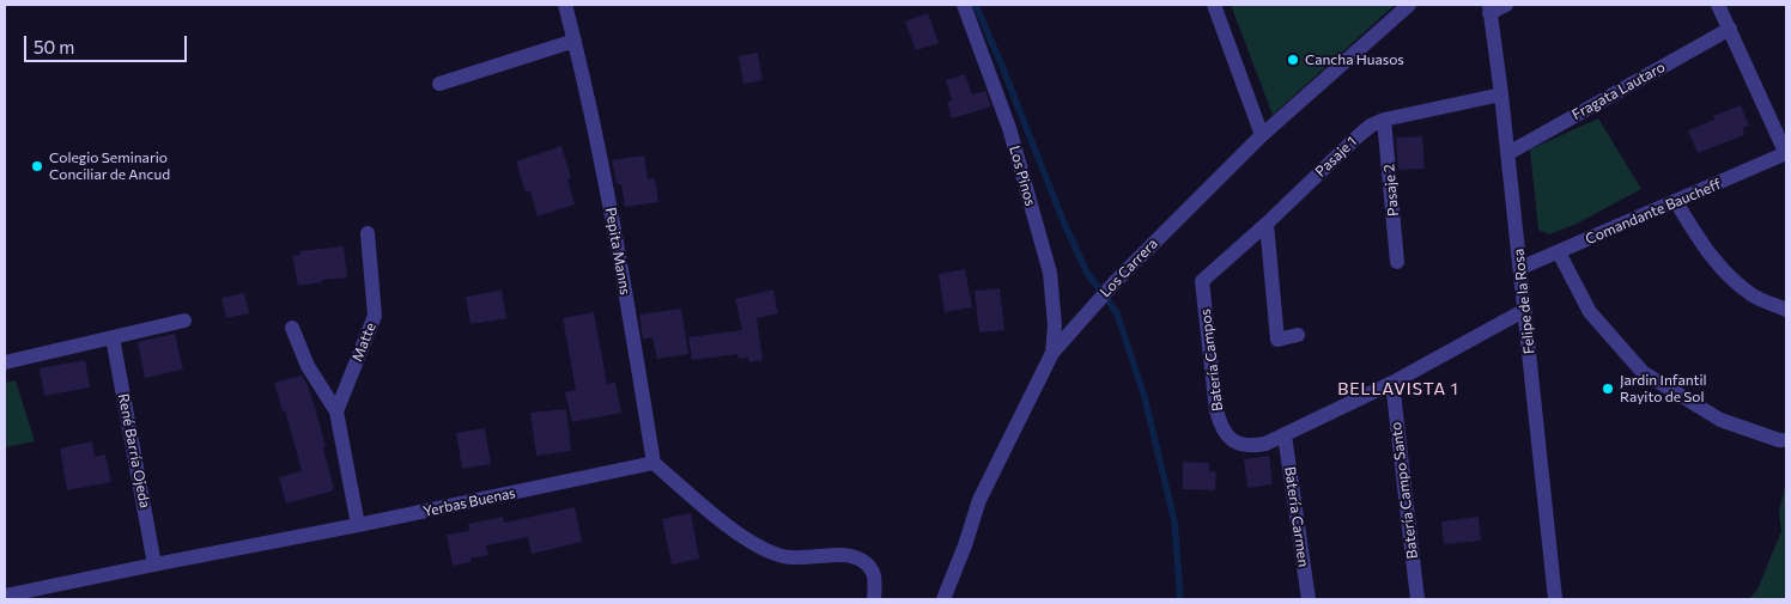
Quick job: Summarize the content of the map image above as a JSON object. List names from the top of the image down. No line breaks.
{"streets":{"street":["Fragata Lautaro","Pasaje 1","Los Pinos","Pasaje 2","Comandante Baucheff","Pepita Manns","Los Carrera","Felipe de la Rosa","Matte","Batería Campos","René Barría Ojeda","Batería Campo Santo","Yerbas Buenas","Batería Carmen"]},"crossings":[["Fragata Lautaro","Felipe de la Rosa"],["Pasaje 1","Pasaje 2"],["Pasaje 1","Felipe de la Rosa"],["Pasaje 1","Batería Campos"],["Los Pinos","Los Carrera"],["Comandante Baucheff","Felipe de la Rosa"],["Pepita Manns","Yerbas Buenas"],["Batería Campos","Batería Carmen"],["René Barría Ojeda","Yerbas Buenas"]],"districts":["BELLAVISTA 1"],"places":["Cancha Huasos","Colegio Seminario Conciliar de Ancud","Jardin Infantil Rayito de Sol"],"scale_bar":"50 m"}
